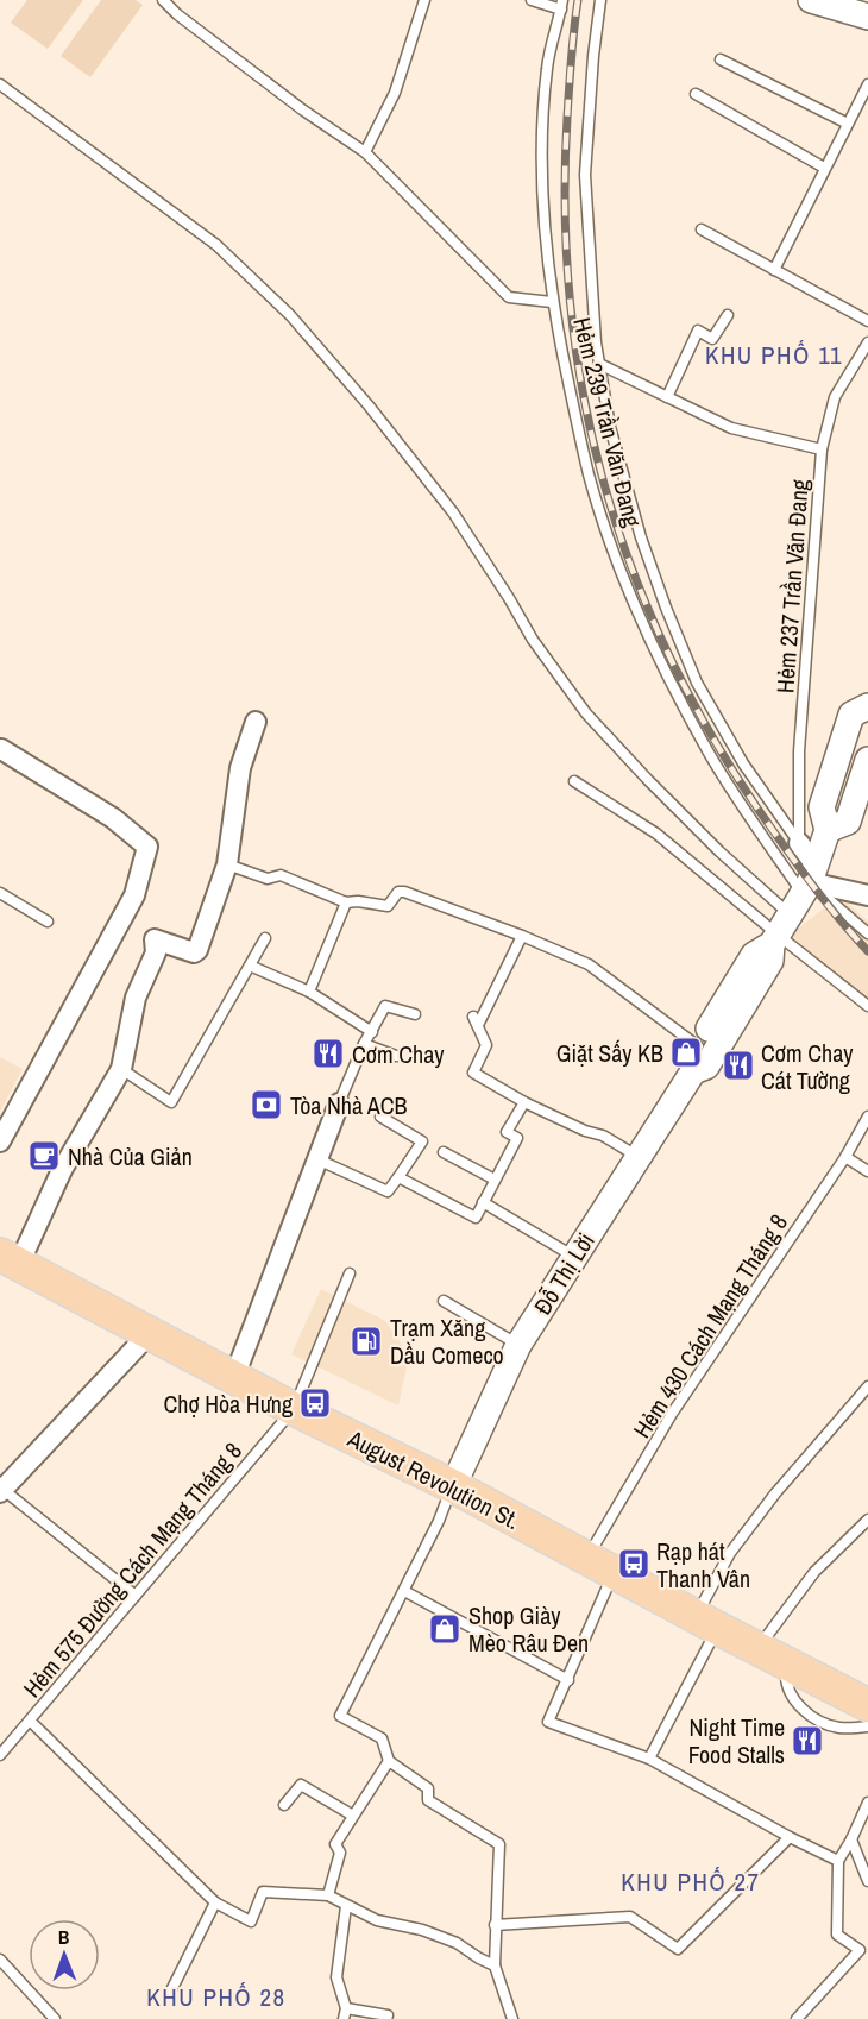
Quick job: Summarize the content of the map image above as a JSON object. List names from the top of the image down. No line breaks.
{"streets":{"main road":["August Revolution St."],"street":["Hẻm 239 Trần Văn Đang","Đỗ Thị Lời"],"lane":["Hẻm 237 Trần Văn Đang","Hẻm 430 Cách Mạng Tháng 8","Hẻm 575 Đường Cách Mạng Tháng 8"]},"crossings":[["Hẻm 239 Trần Văn Đang","Hẻm 237 Trần Văn Đang"],["Hẻm 239 Trần Văn Đang","Đỗ Thị Lời"],["Đỗ Thị Lời","August Revolution St."],["Hẻm 430 Cách Mạng Tháng 8","August Revolution St."],["August Revolution St.","Hẻm 575 Đường Cách Mạng Tháng 8"]],"districts":["KHU PHỐ 11","KHU PHỐ 27","KHU PHỐ 28"],"places":{"shop":["Giặt Sấy KB","Shop Giày Mèo Râu Đen"],"restaurant":["Cơm Chay","Cơm Chay Cát Tường","Night Time Food Stalls"],"bank":["Tòa Nhà ACB"],"cafe":["Nhà Của Giản"],"fuel station":["Trạm Xăng Dầu Comeco"],"bus stop":["Chợ Hòa Hưng","Rạp hát Thanh Vân"]},"north":"top"}
